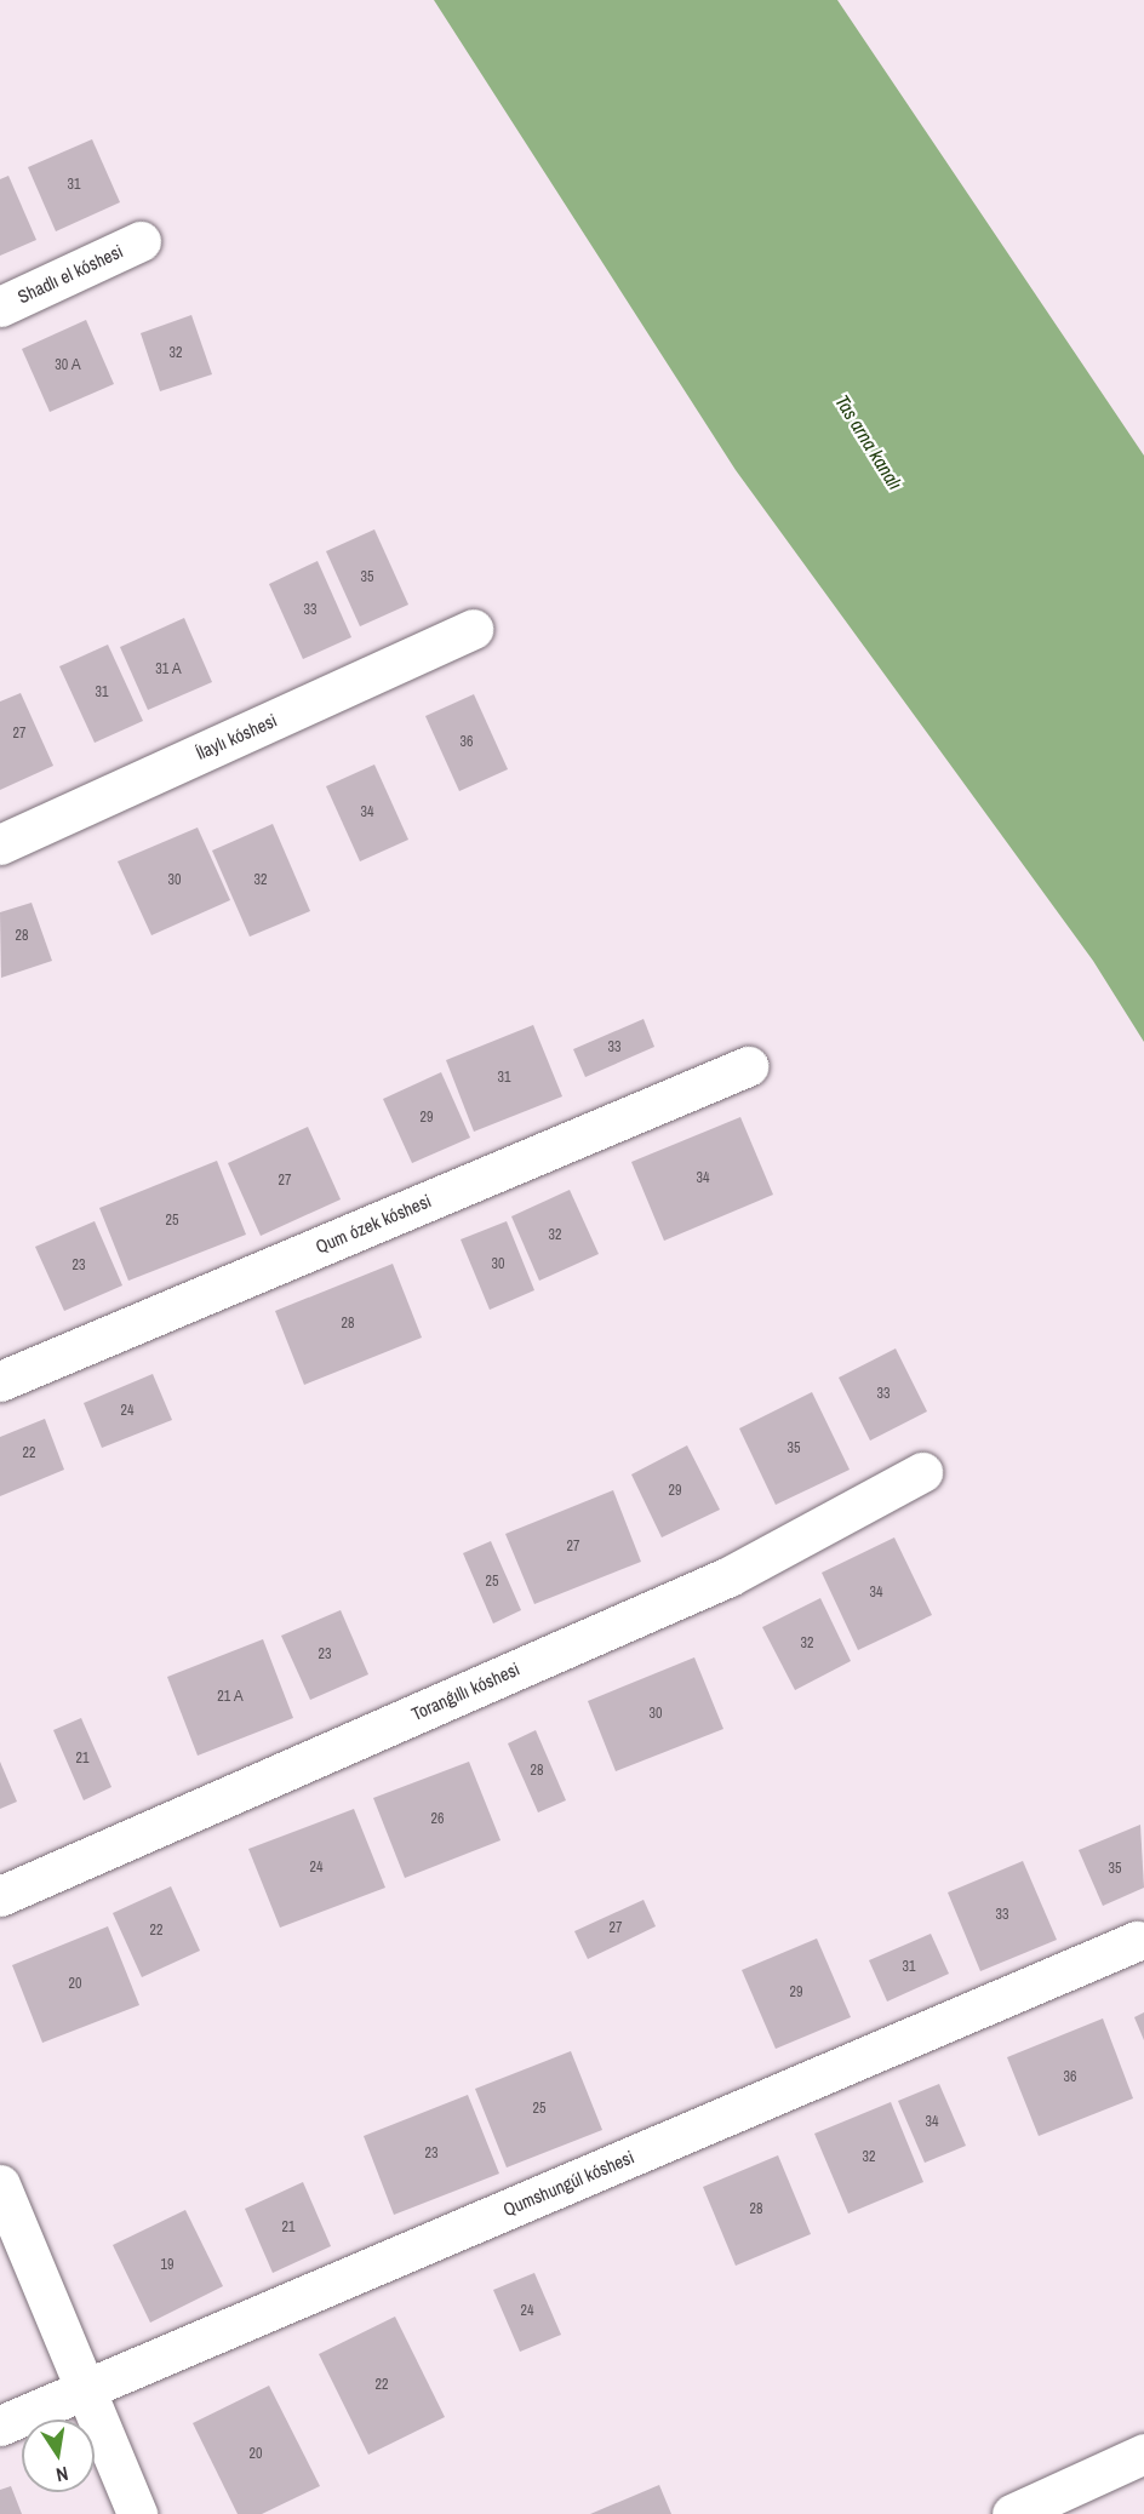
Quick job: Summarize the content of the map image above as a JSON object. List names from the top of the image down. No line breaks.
{"streets":{"street":["Shadlı el kóshesi","Ílaylı kóshesi","Qum ózek kóshesi","Toranǵıllı kóshesi","Qumshungúl kóshesi"]},"water":["Tas arna kanalı"],"house_numbers":["31","32","30 А","35","33","31 А","31","27","36","34","30","32","28","33","31","29","34","27","25","32","30","23","28","33","24","35","22","29","27","25","34","32","23","21 А","30","21","28","26","24","35","33","27","22","31","20","29","36","25","34","23","32","28","21","19","24","22","20"],"north":"bottom"}
